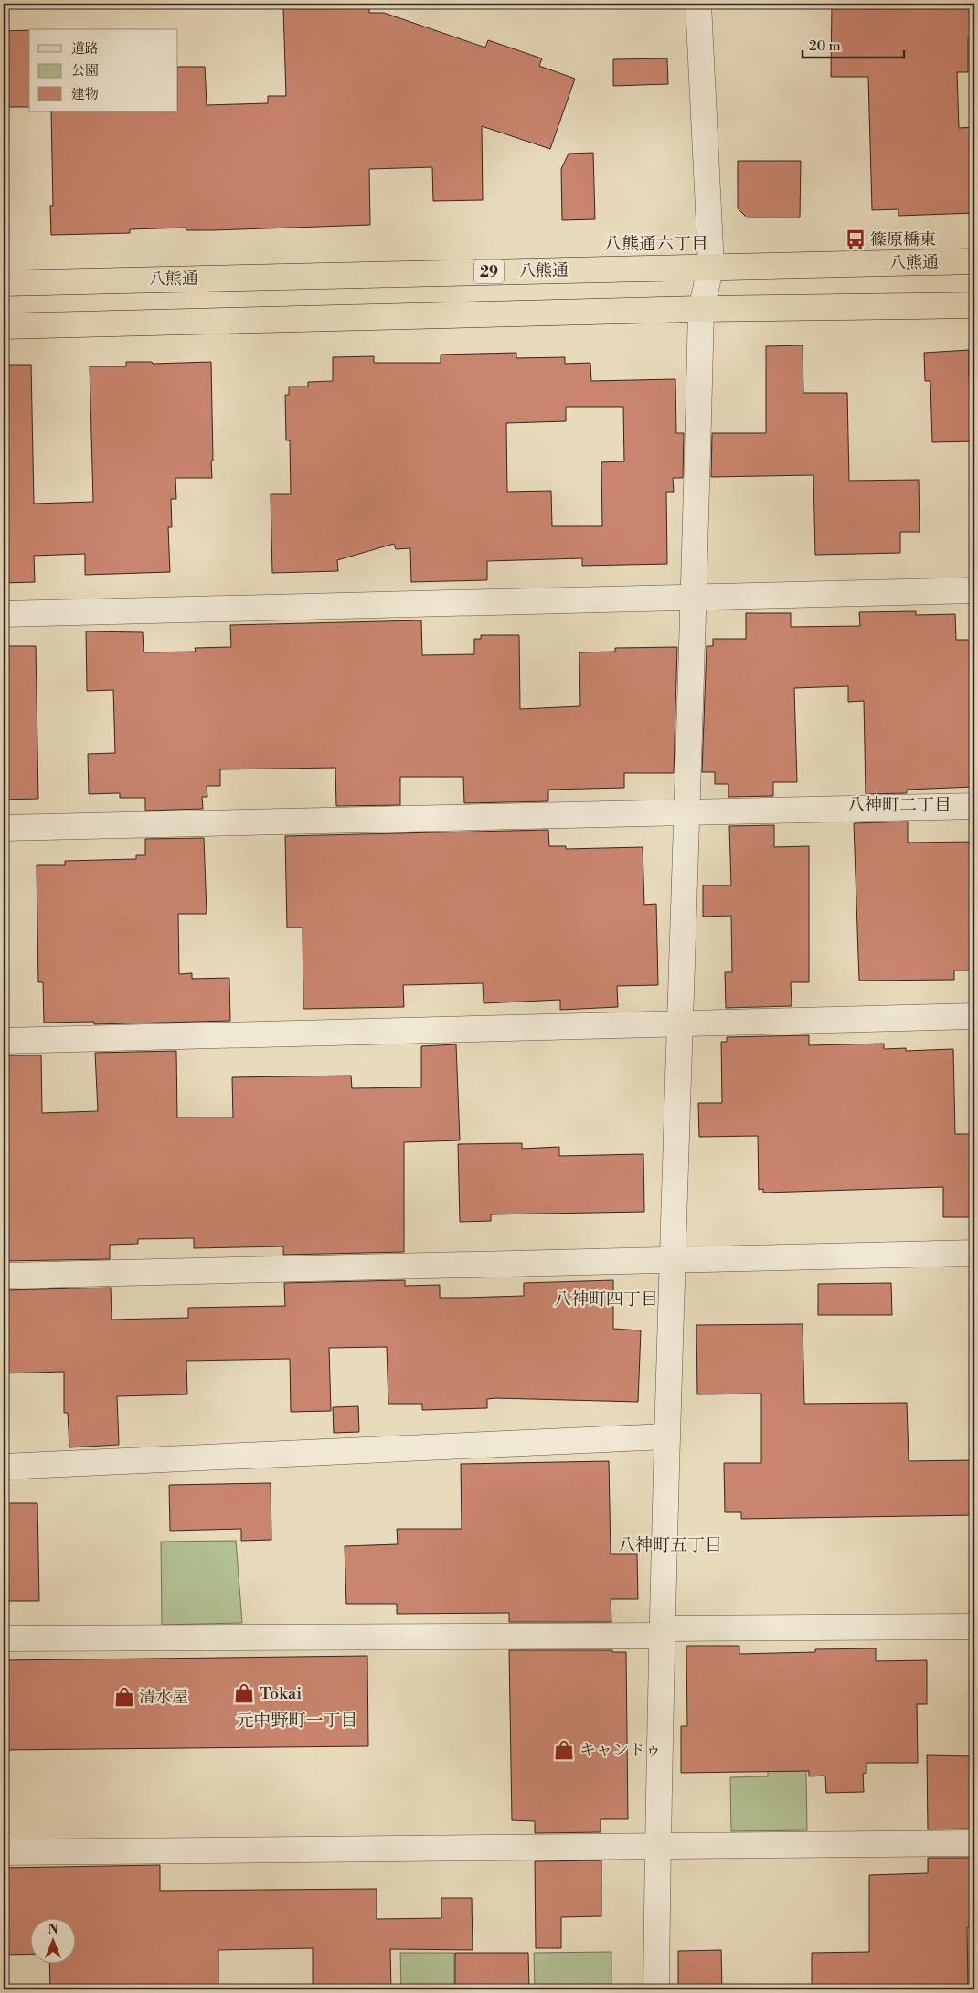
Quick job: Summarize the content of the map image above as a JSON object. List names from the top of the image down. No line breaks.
{"streets":{"main road":["八熊通","29"]},"districts":["八熊通六丁目","八神町二丁目","八神町四丁目","八神町五丁目","元中野町一丁目"],"places":{"bus stop":["篠原橋東"],"shop":["Tokai","清水屋","キャンドゥ"]},"legend":["道路","公園","建物"],"scale_bar":"20 m","north":"top"}
